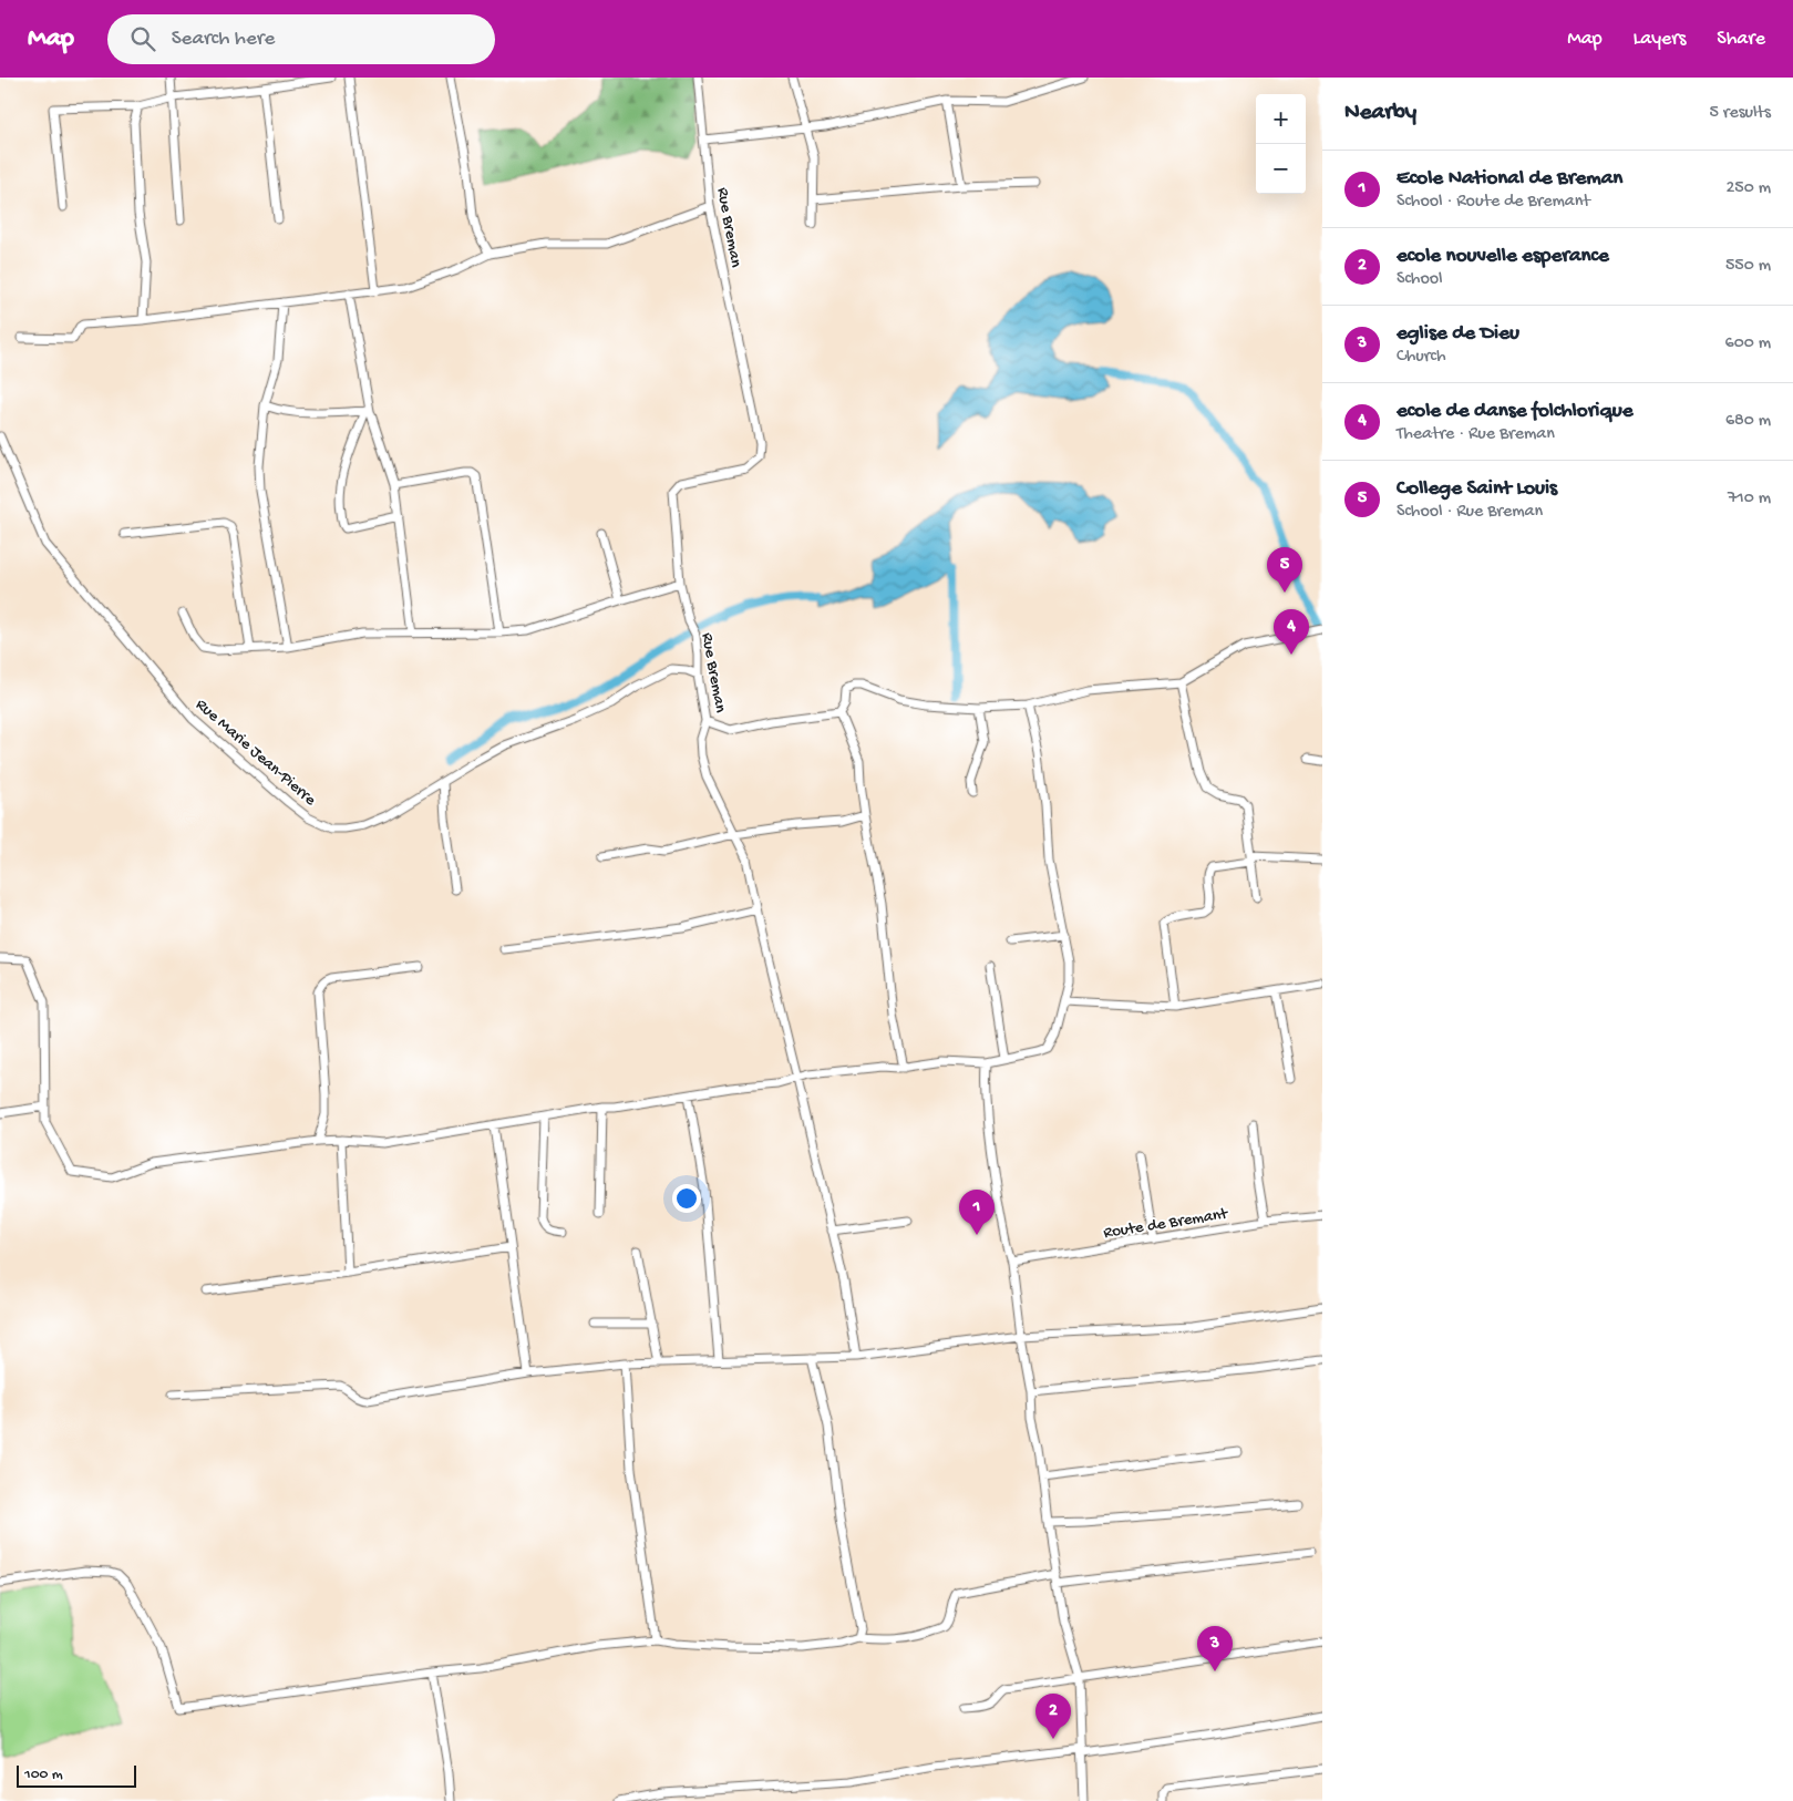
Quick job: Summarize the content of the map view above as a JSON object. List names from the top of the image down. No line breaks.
{"streets":{"street":["Rue Breman","Rue Marie Jean-Pierre","Route de Bremant"]},"crossings":[["Rue Breman","Rue Marie Jean-Pierre"]],"scale_bar":"100 m","page":{"header":"Map","search":"Search here","nav":["Map","Layers","Share"],"heading":["Nearby","5 results"],"map_buttons":["+","−"],"list":[{"mark":"1","name":"Ecole National de Breman","note":"School · Route de Bremant","value":"250 m"},{"mark":"2","name":"ecole nouvelle esperance","note":"School","value":"550 m"},{"mark":"3","name":"eglise de Dieu","note":"Church","value":"600 m"},{"mark":"4","name":"ecole de danse folchlorique","note":"Theatre · Rue Breman","value":"680 m"},{"mark":"5","name":"College Saint Louis","note":"School · Rue Breman","value":"710 m"}],"pins":["5","4","1","3","2"],"scale":"100 m"}}
